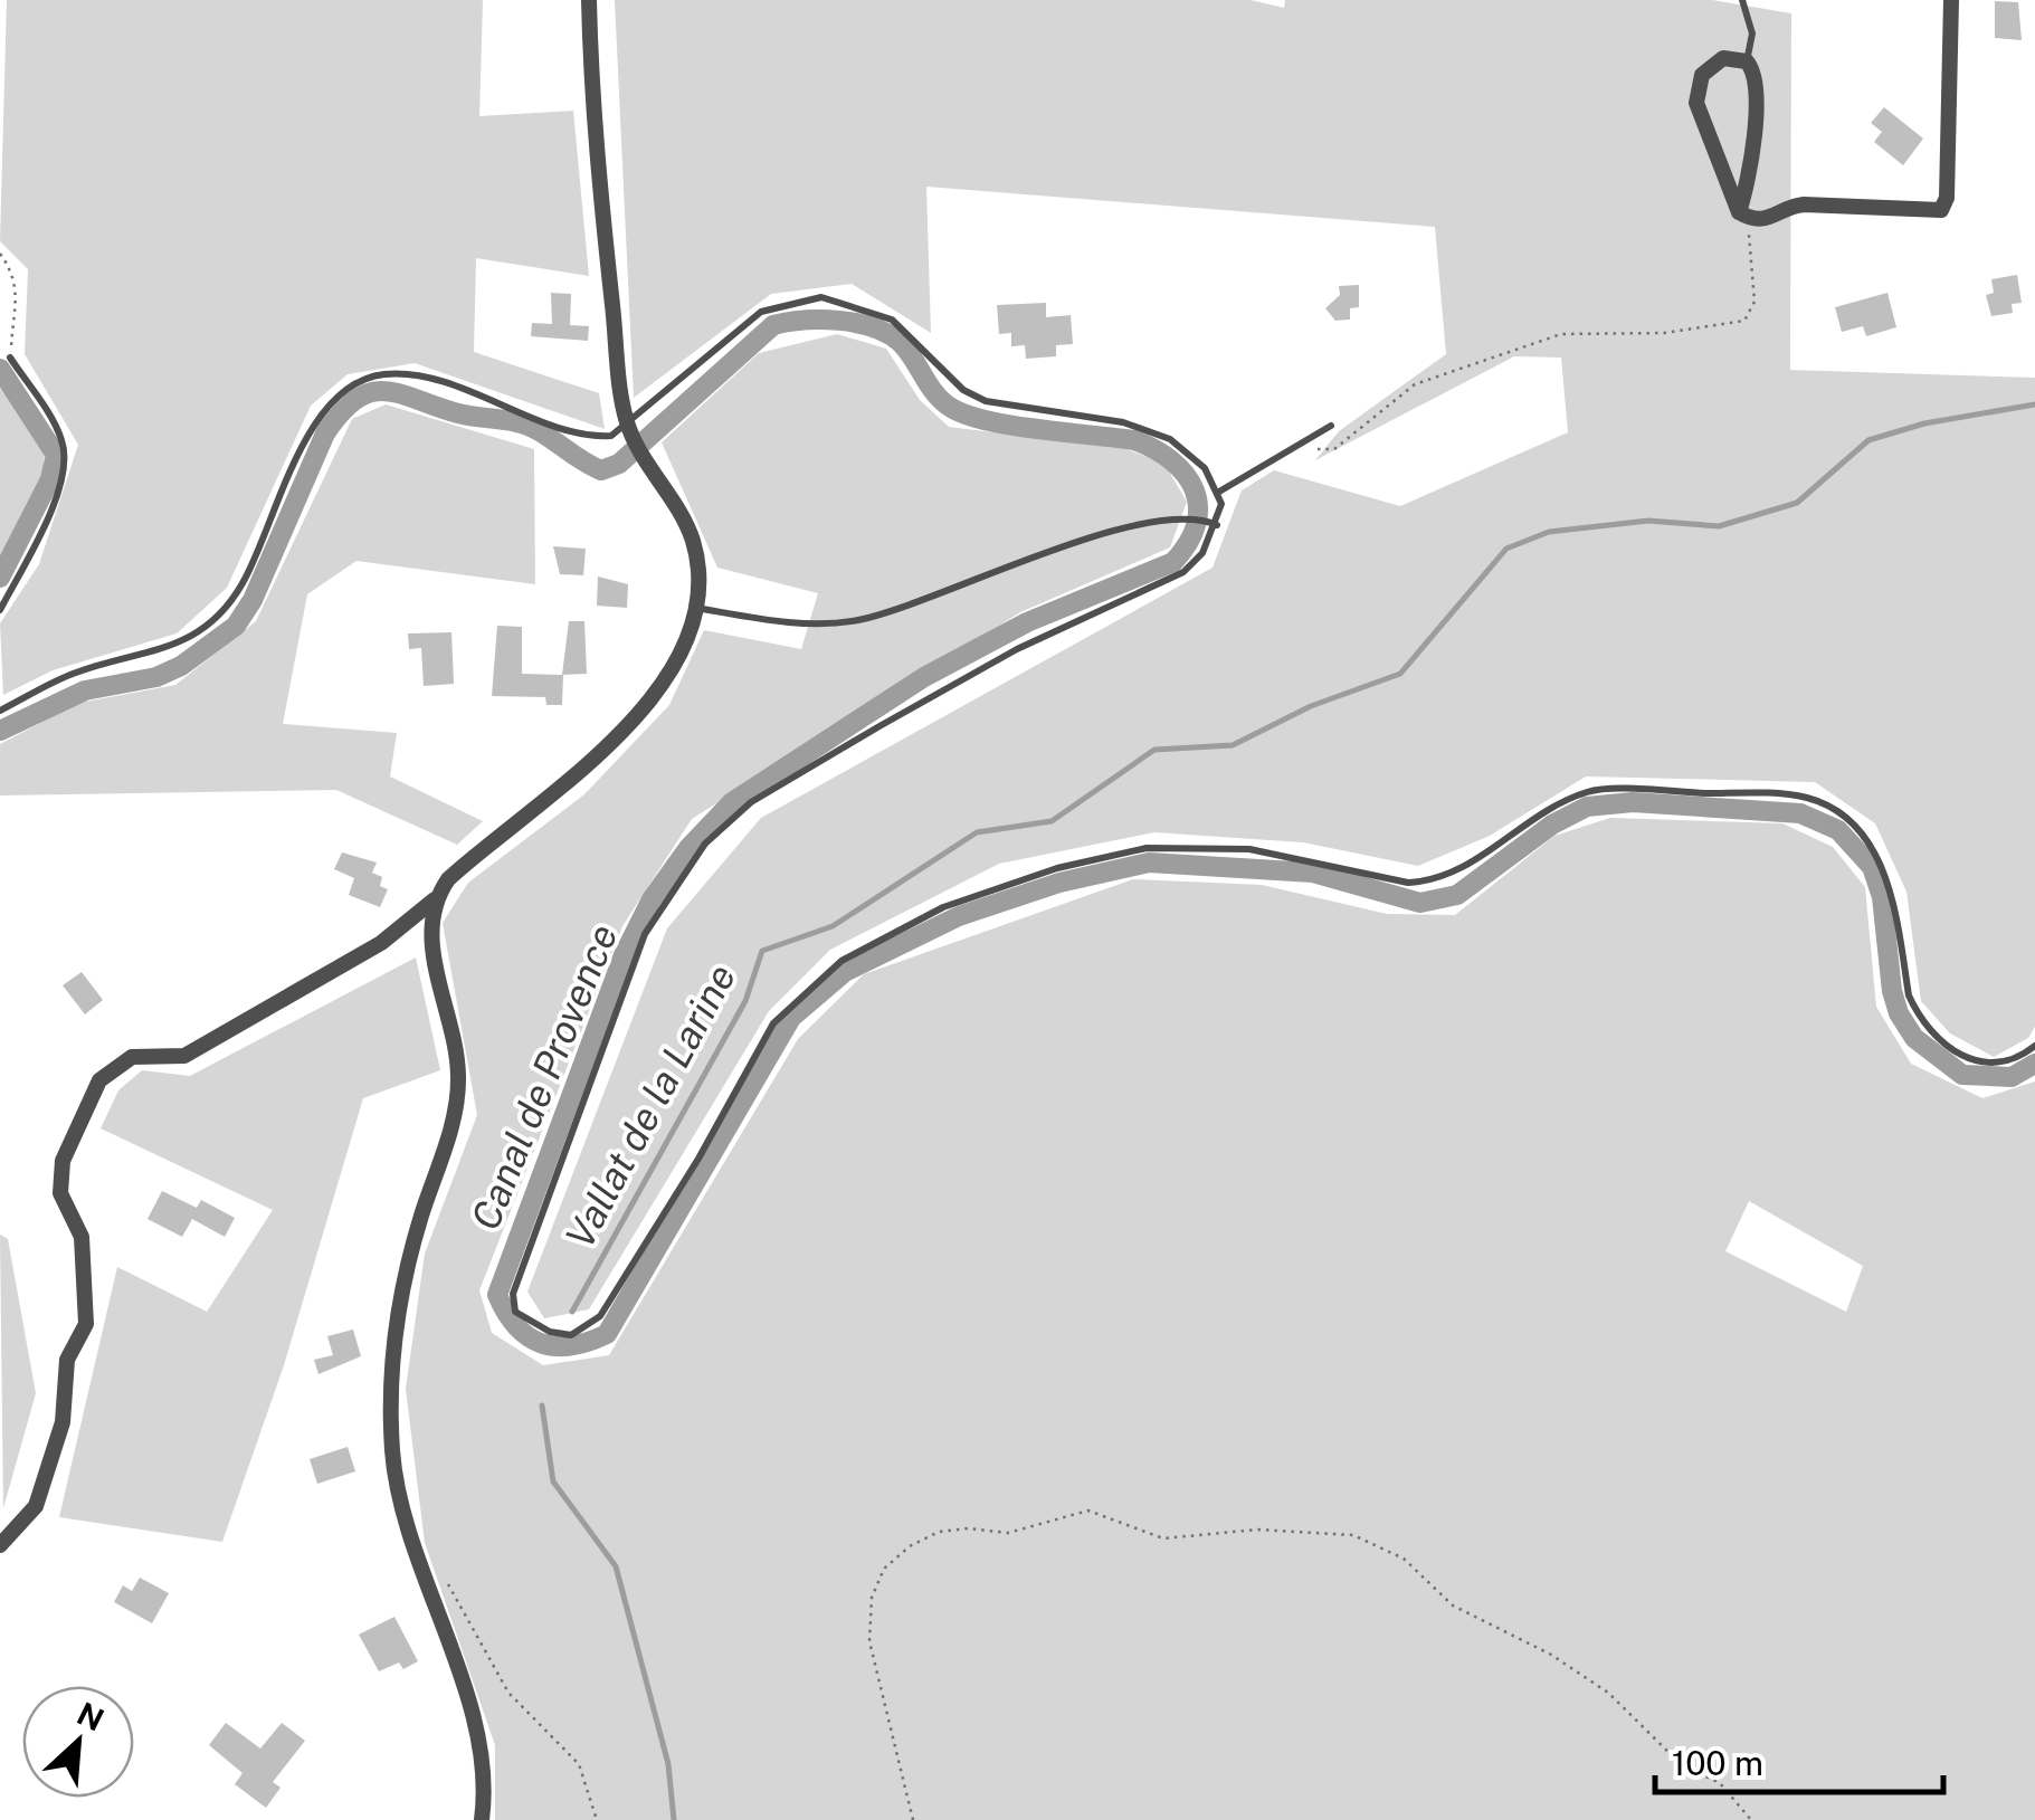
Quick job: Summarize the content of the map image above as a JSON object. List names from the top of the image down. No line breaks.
{"water":["Canal de Provence","Vallat de la Larine"],"scale_bar":"100 m","north":"top right"}
